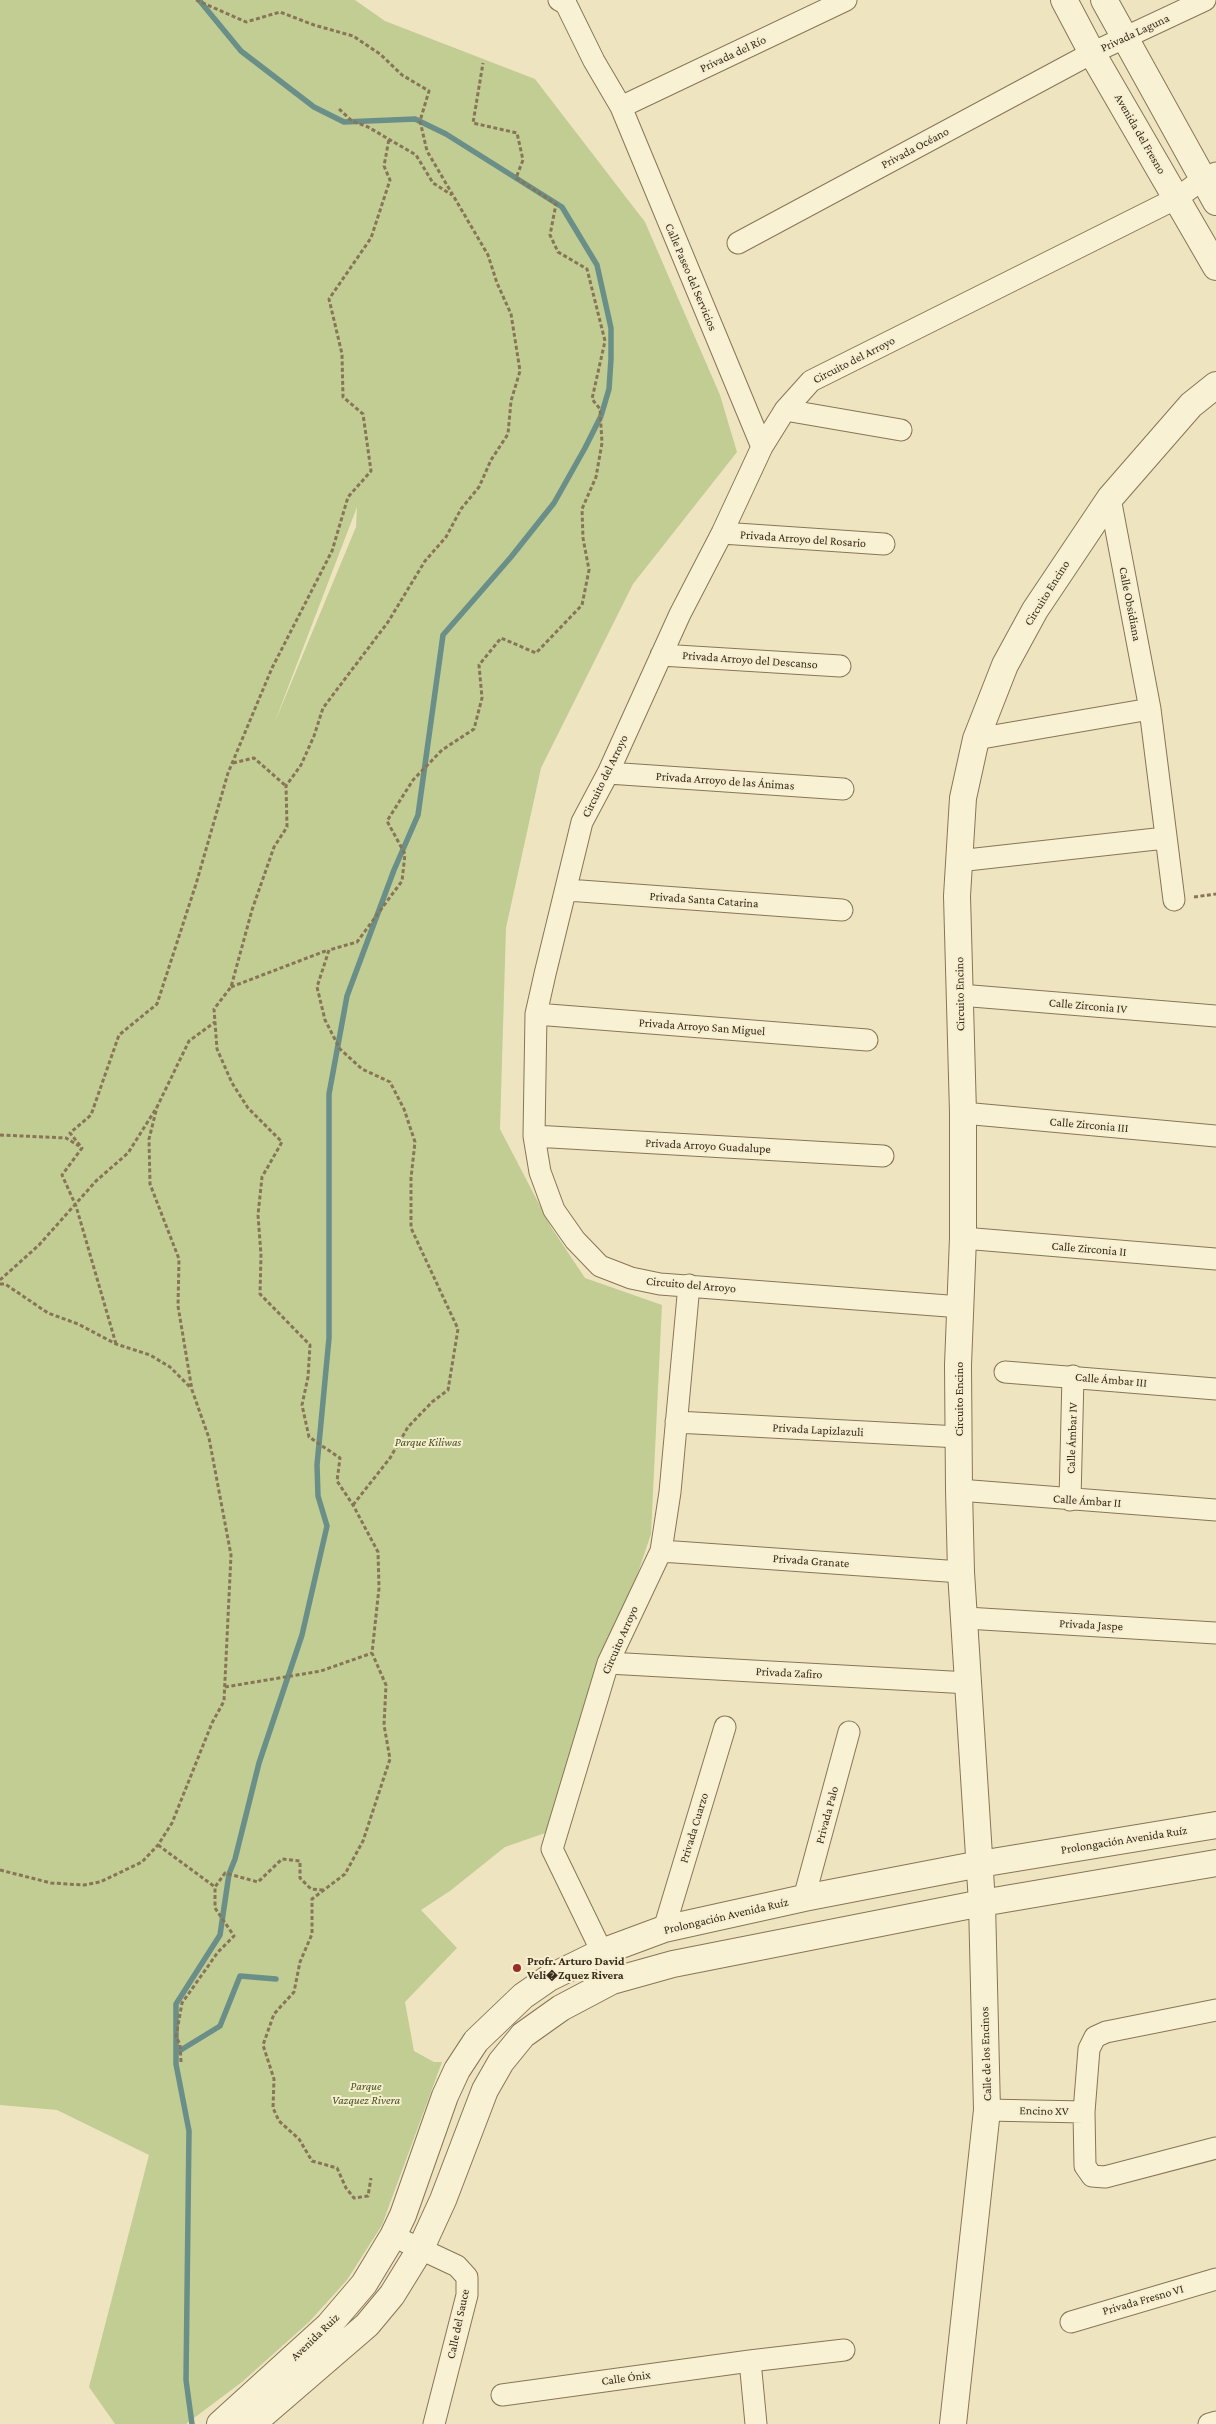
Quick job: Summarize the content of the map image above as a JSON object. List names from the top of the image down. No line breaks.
{"streets":{"street":["Privada Laguna","Privada del Río","Avenida del Fresno","Privada Océano","Calle Paseo del Servicios","Circuito del Arroyo","Privada Arroyo del Rosario","Circuito Encino","Calle Obsidiana","Privada Arroyo del Descanso","Privada Arroyo de las Ánimas","Privada Santa Catarina","Calle Zirconia IV","Privada Arroyo San Miguel","Calle Zirconia III","Privada Arroyo Guadalupe","Calle Zirconia II","Calle Ámbar III","Privada Lapizlazuli","Calle Ámbar IV","Calle Ámbar II","Privada Granate","Privada Jaspe","Circuito Arroyo","Privada Zafiro","Privada Palo","Privada Cuarzo","Prolongación Avenida Ruíz","Calle de los Encinos","Encino XV","Privada Fresno VI","Calle del Sauce","Avenida Ruiz","Calle Ónix"]},"crossings":[["Privada Laguna","Avenida del Fresno"],["Privada Laguna","Privada Océano"],["Privada del Río","Calle Paseo del Servicios"],["Avenida del Fresno","Privada Océano"],["Avenida del Fresno","Circuito del Arroyo"],["Calle Paseo del Servicios","Circuito del Arroyo"],["Circuito del Arroyo","Privada Arroyo del Rosario"],["Circuito del Arroyo","Circuito Encino"],["Circuito del Arroyo","Privada Arroyo del Descanso"],["Circuito del Arroyo","Privada Arroyo de las Ánimas"],["Circuito del Arroyo","Privada Santa Catarina"],["Circuito del Arroyo","Privada Arroyo San Miguel"],["Circuito del Arroyo","Privada Arroyo Guadalupe"],["Circuito del Arroyo","Circuito Arroyo"],["Circuito Encino","Calle Obsidiana"],["Circuito Encino","Calle Zirconia IV"],["Circuito Encino","Calle Zirconia III"],["Circuito Encino","Calle Zirconia II"],["Circuito Encino","Privada Lapizlazuli"],["Circuito Encino","Calle Ámbar II"],["Circuito Encino","Privada Granate"],["Circuito Encino","Privada Jaspe"],["Circuito Encino","Privada Zafiro"],["Circuito Encino","Calle de los Encinos"],["Calle Ámbar III","Calle Ámbar IV"],["Privada Lapizlazuli","Circuito Arroyo"],["Calle Ámbar IV","Calle Ámbar II"],["Privada Granate","Circuito Arroyo"],["Circuito Arroyo","Privada Zafiro"],["Circuito Arroyo","Prolongación Avenida Ruíz"],["Privada Zafiro","Calle de los Encinos"],["Privada Palo","Prolongación Avenida Ruíz"],["Privada Cuarzo","Prolongación Avenida Ruíz"],["Prolongación Avenida Ruíz","Calle de los Encinos"],["Prolongación Avenida Ruíz","Calle del Sauce"],["Prolongación Avenida Ruíz","Avenida Ruiz"],["Calle de los Encinos","Encino XV"],["Calle del Sauce","Avenida Ruiz"]],"parks":["Parque Kiliwas","Parque Vazquez Rivera"],"places":["Profr. Arturo David Veli�Zquez Rivera"]}
